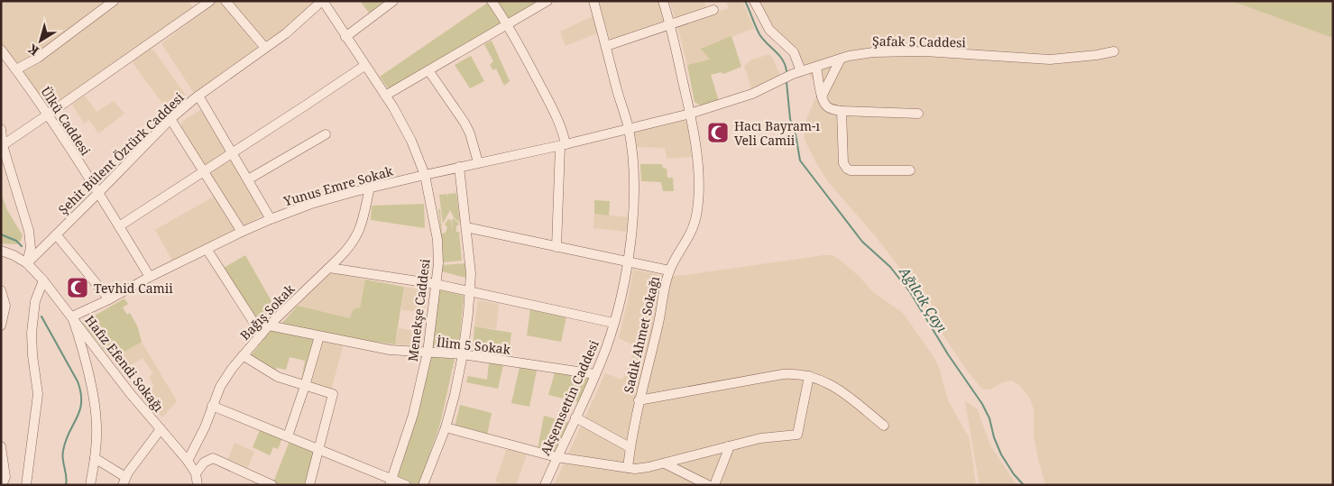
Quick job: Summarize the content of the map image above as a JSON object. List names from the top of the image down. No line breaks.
{"streets":{"street":["Şafak 5 Caddesi","Ülkü Caddesi","Şehit Bülent Öztürk Caddesi","Yunus Emre Sokak","Menekşe Caddesi","Bağış Sokak","Sadık Ahmet Sokağı","İlim 5 Sokak","Hafız Efendi Sokağı","Akşemsettin Caddesi"]},"crossings":[["Şafak 5 Caddesi","Yunus Emre Sokak"],["Şafak 5 Caddesi","Sadık Ahmet Sokağı"],["Şafak 5 Caddesi","Akşemsettin Caddesi"],["Ülkü Caddesi","Şehit Bülent Öztürk Caddesi"],["Ülkü Caddesi","Yunus Emre Sokak"],["Şehit Bülent Öztürk Caddesi","Menekşe Caddesi"],["Şehit Bülent Öztürk Caddesi","Hafız Efendi Sokağı"],["Yunus Emre Sokak","Menekşe Caddesi"],["Yunus Emre Sokak","Bağış Sokak"],["Yunus Emre Sokak","Hafız Efendi Sokağı"],["Yunus Emre Sokak","Akşemsettin Caddesi"],["Menekşe Caddesi","İlim 5 Sokak"],["Bağış Sokak","İlim 5 Sokak"],["Bağış Sokak","Hafız Efendi Sokağı"],["İlim 5 Sokak","Akşemsettin Caddesi"]],"water":["Ağılcık Çayı"],"places":{"mosque":["Hacı Bayram-ı Veli Camii","Tevhid Camii"]},"north":"bottom left"}
